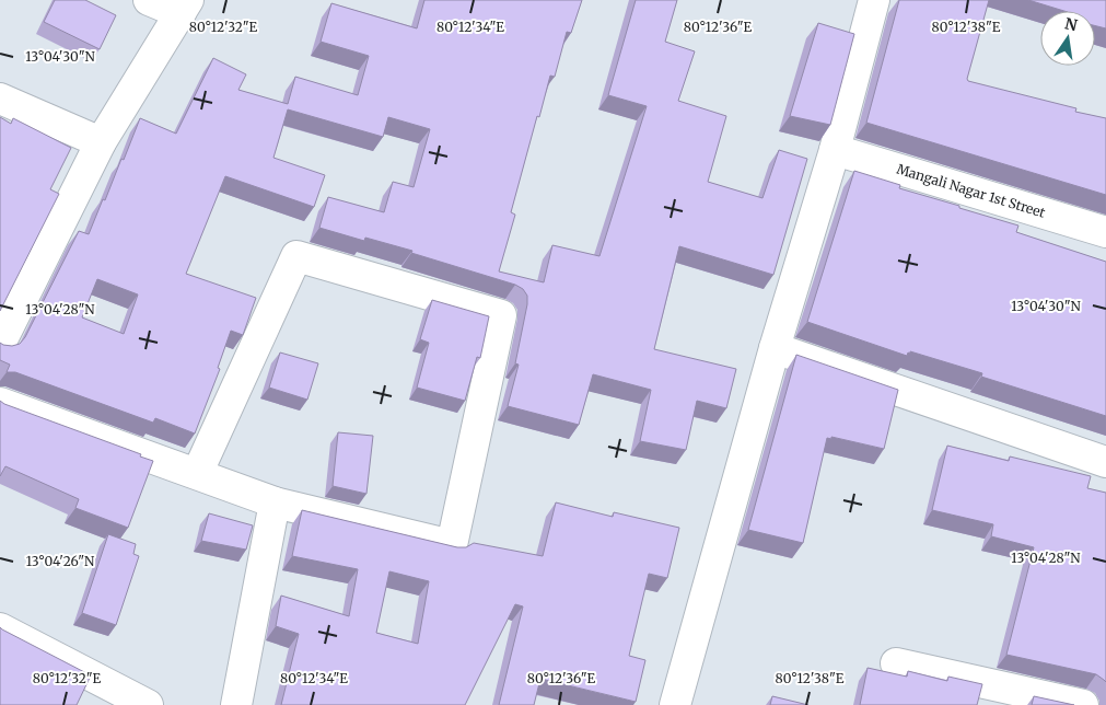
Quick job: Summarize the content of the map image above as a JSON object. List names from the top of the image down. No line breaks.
{"streets":{"street":["Mangali Nagar 1st Street"]},"north":"top","coordinates":["80°12'36\"E","80°12'38\"E","80°12'32\"E","80°12'34\"E","13°04'30\"N","13°04'28\"N","13°04'26\"N"]}
